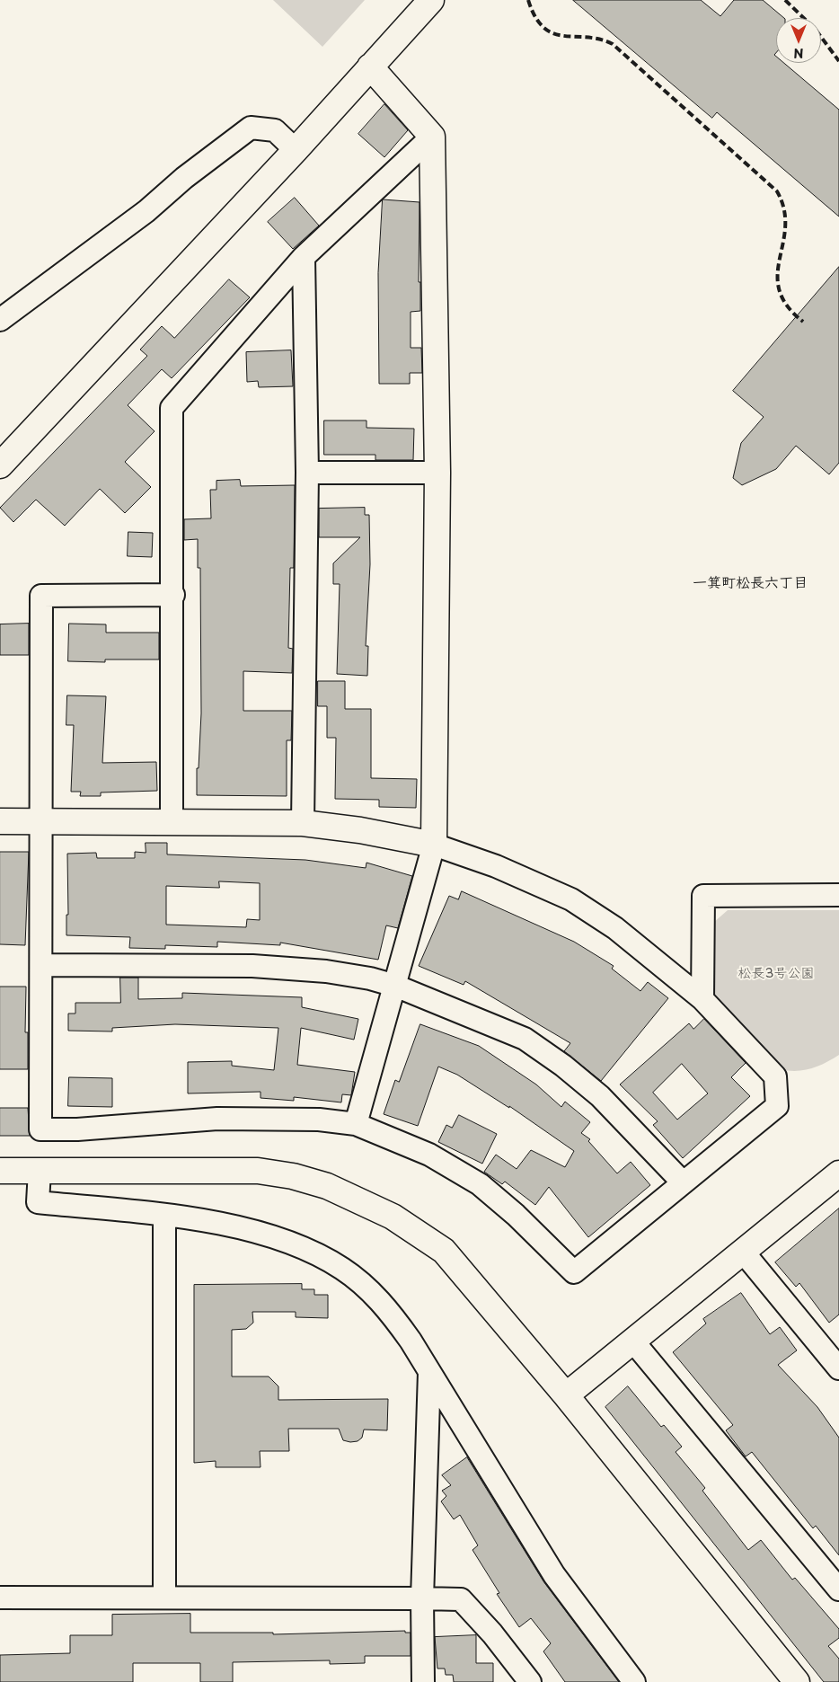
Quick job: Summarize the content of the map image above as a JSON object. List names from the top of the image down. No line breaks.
{"districts":["一箕町松長六丁目"],"parks":["松長3号公園"],"north":"bottom"}
